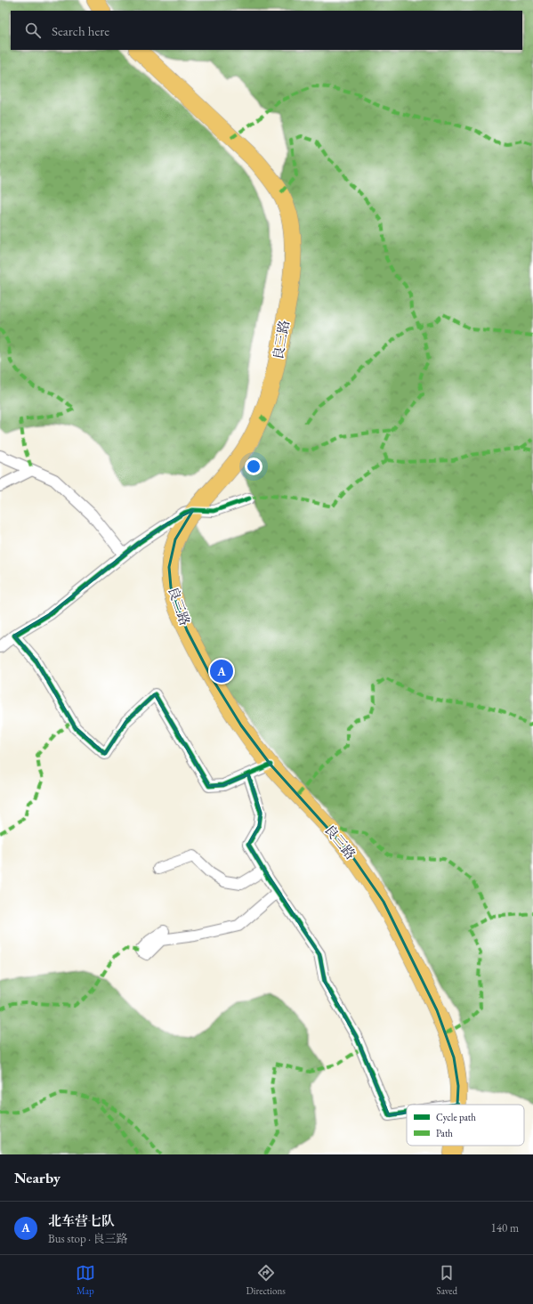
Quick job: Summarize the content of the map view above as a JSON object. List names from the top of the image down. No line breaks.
{"streets":{"main road":["良三路"]},"legend":["Cycle path","Path"],"page":{"search":"Search here","pins":"A","heading":"Nearby","list":[{"mark":"A","name":"北车营七队","note":"Bus stop · 良三路","value":"140 m"}],"nav":["Map","Directions","Saved"]}}
